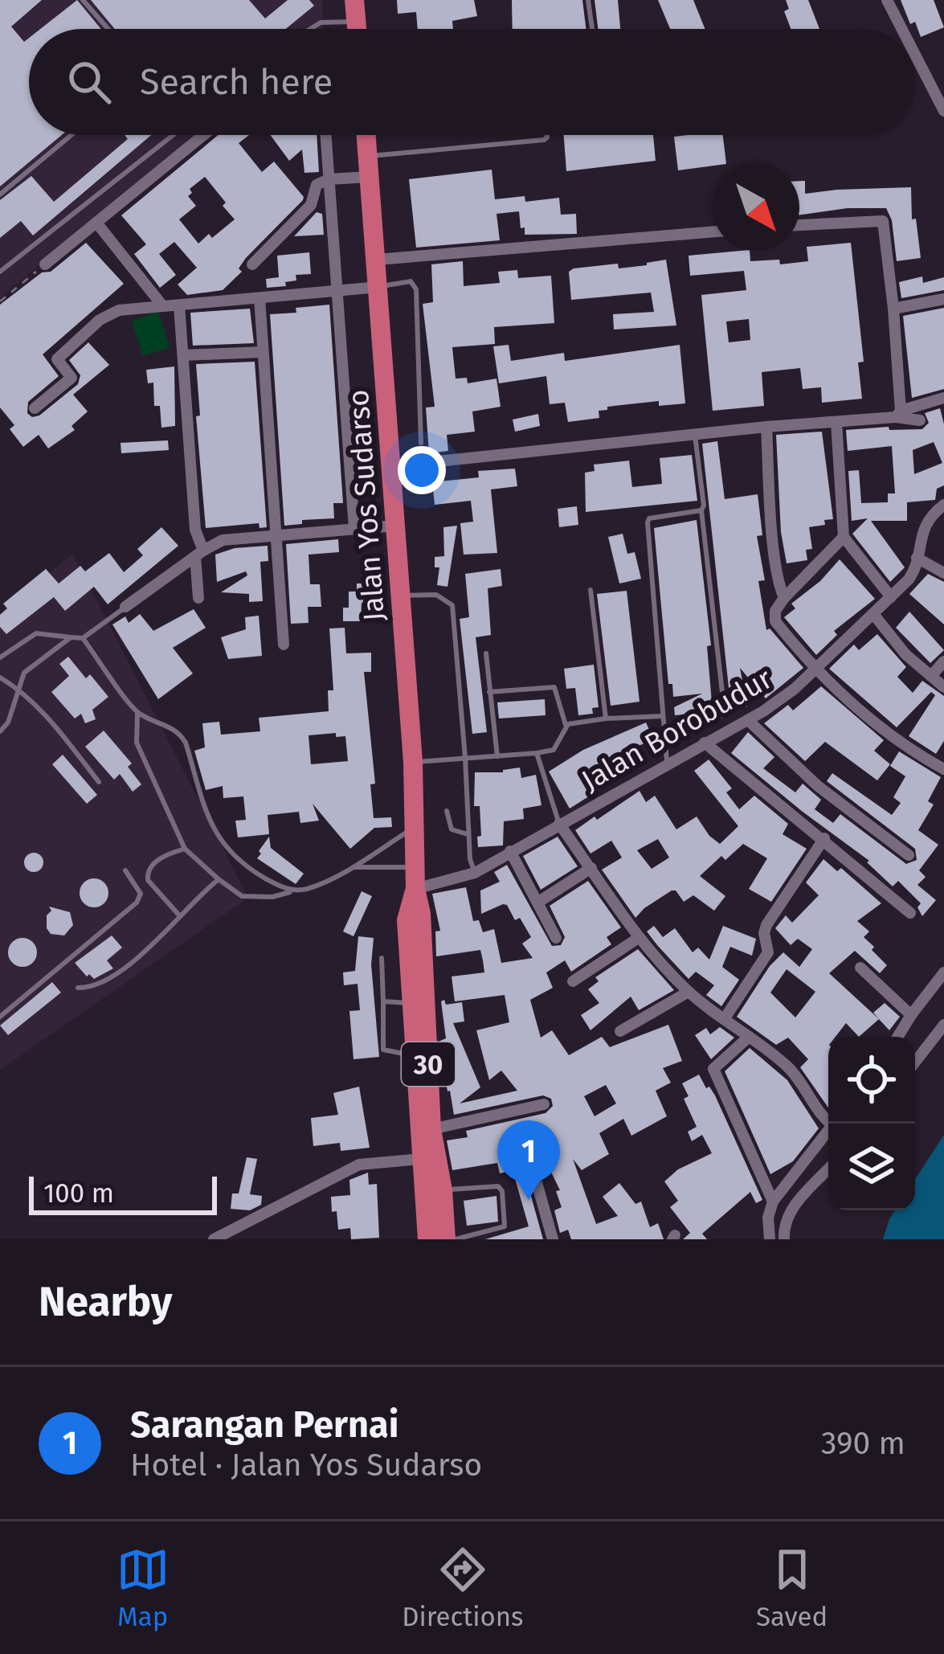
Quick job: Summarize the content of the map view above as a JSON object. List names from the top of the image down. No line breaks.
{"streets":{"highway":["Jalan Yos Sudarso","30"],"street":["Jalan Borobudur"]},"crossings":[["Jalan Yos Sudarso","Jalan Borobudur"]],"scale_bar":"100 m","north":"bottom right","page":{"search":"Search here","pins":"1","scale":"100 m","heading":"Nearby","list":[{"mark":"1","name":"Sarangan Pernai","note":"Hotel · Jalan Yos Sudarso","value":"390 m"}],"nav":["Map","Directions","Saved"]}}
